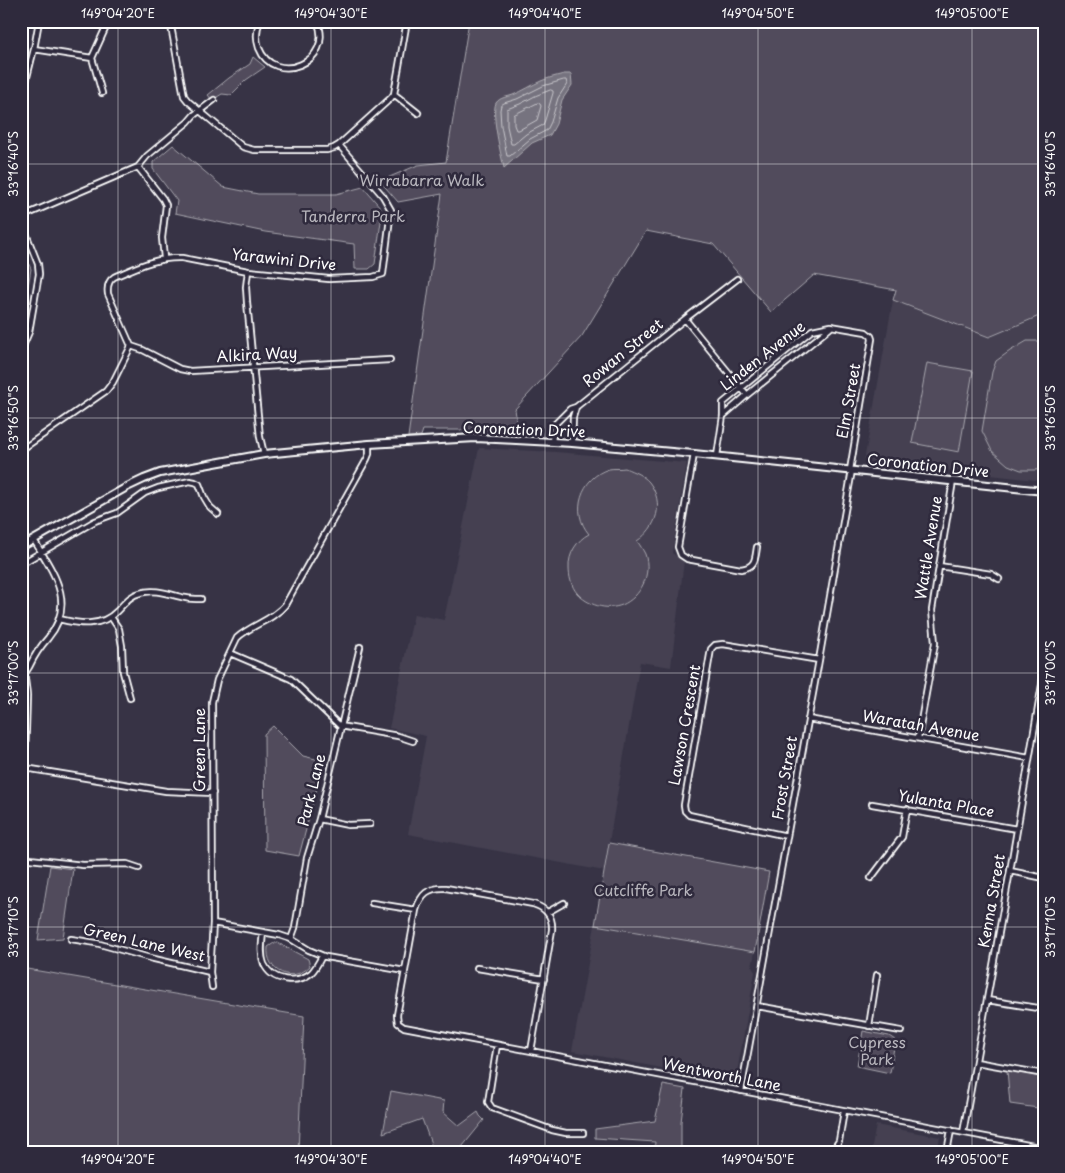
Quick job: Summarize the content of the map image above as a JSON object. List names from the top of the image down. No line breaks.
{"streets":{"main road":["Coronation Drive"],"street":["Yarawini Drive","Rowan Street","Alkira Way","Linden Avenue","Elm Street","Wattle Avenue","Lawson Crescent","Waratah Avenue","Green Lane","Frost Street","Park Lane","Yulanta Place","Kenna Street","Green Lane West","Wentworth Lane"]},"crossings":[["Yarawini Drive","Alkira Way"],["Rowan Street","Linden Avenue"],["Rowan Street","Coronation Drive"],["Linden Avenue","Elm Street"],["Linden Avenue","Coronation Drive"],["Elm Street","Coronation Drive"],["Elm Street","Frost Street"],["Coronation Drive","Wattle Avenue"],["Coronation Drive","Green Lane"],["Coronation Drive","Frost Street"],["Wattle Avenue","Waratah Avenue"],["Lawson Crescent","Frost Street"],["Waratah Avenue","Frost Street"],["Waratah Avenue","Kenna Street"],["Green Lane","Green Lane West"],["Frost Street","Wentworth Lane"],["Yulanta Place","Kenna Street"],["Kenna Street","Wentworth Lane"]],"parks":["Wirrabarra Walk","Tanderra Park","Cutcliffe Park","Cypress Park"],"coordinates":["149°04'20\"E","149°04'30\"E","149°04'40\"E","149°04'50\"E","149°05'00\"E","33°16'40\"S","33°16'50\"S","33°17'00\"S","33°17'10\"S"]}
